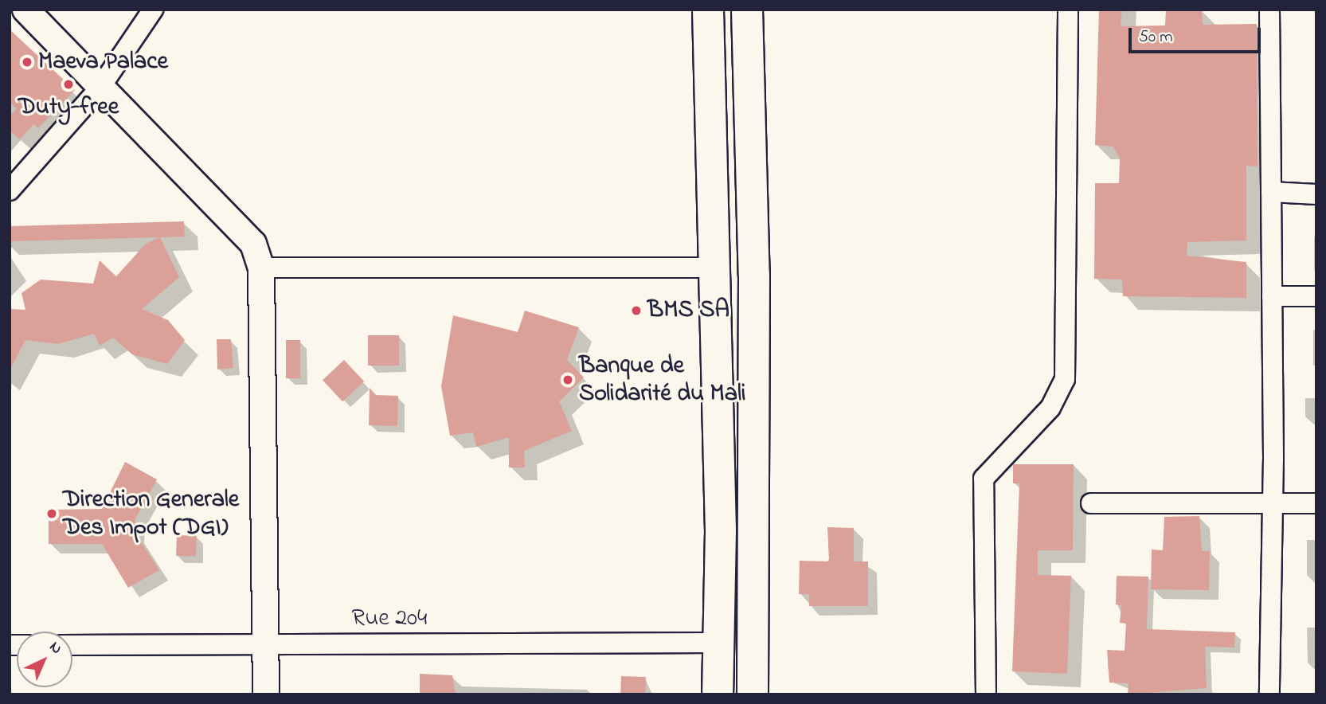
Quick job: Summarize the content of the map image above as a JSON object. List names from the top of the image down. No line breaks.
{"streets":{"street":["Rue 204"]},"places":["Maeva Palace","Duty-free","BMS SA","Banque de Solidarité du Mali","Direction Generale Des Impot (DGI)"],"scale_bar":"50 m","north":"top right"}
